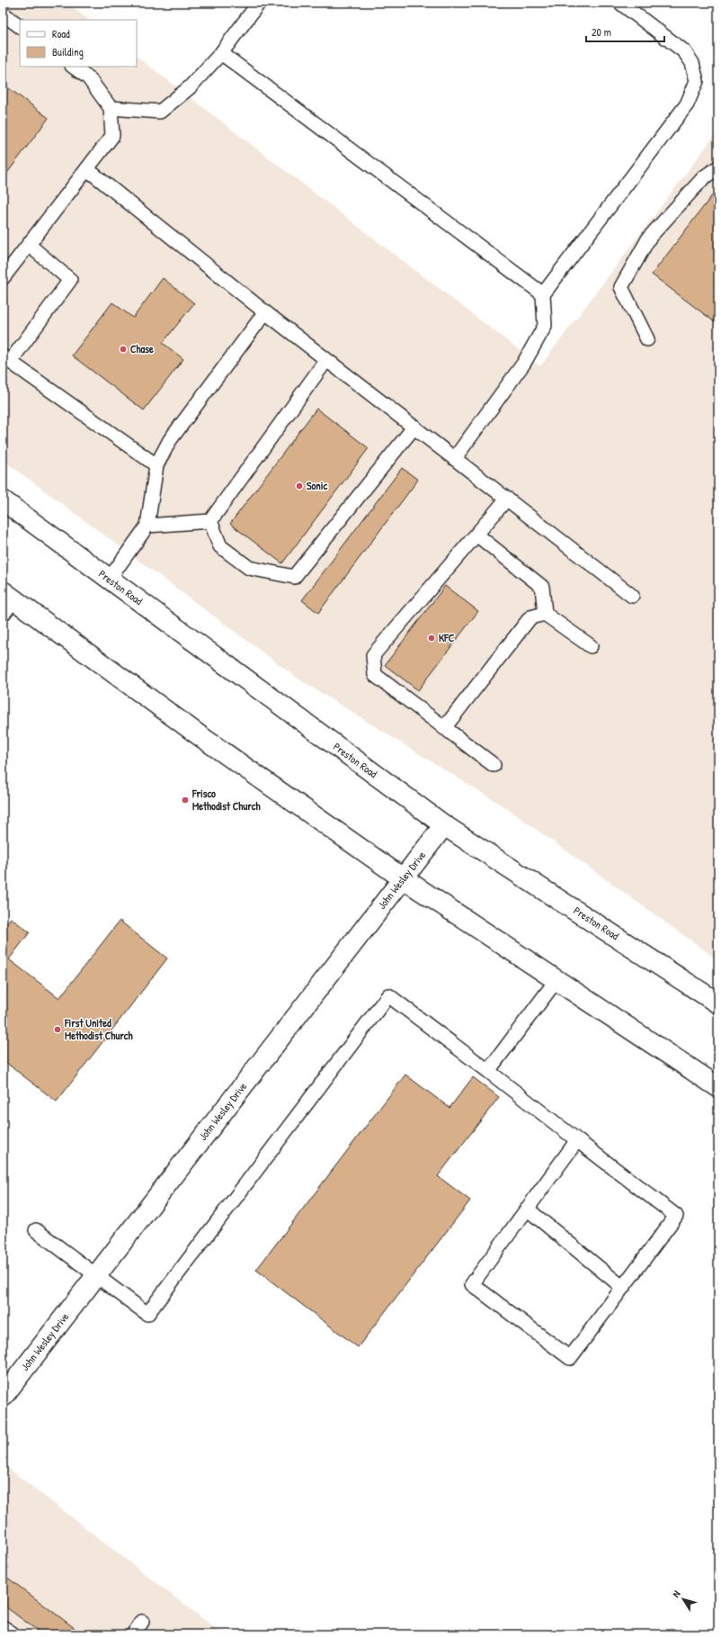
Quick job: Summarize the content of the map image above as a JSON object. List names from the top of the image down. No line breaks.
{"streets":{"main road":["Preston Road","John Wesley Drive"]},"crossings":[["Preston Road","John Wesley Drive"]],"places":["Chase","Sonic","KFC","Frisco Methodist Church","First United Methodist Church"],"legend":["Road","Building"],"scale_bar":"20 m","north":"top left"}
